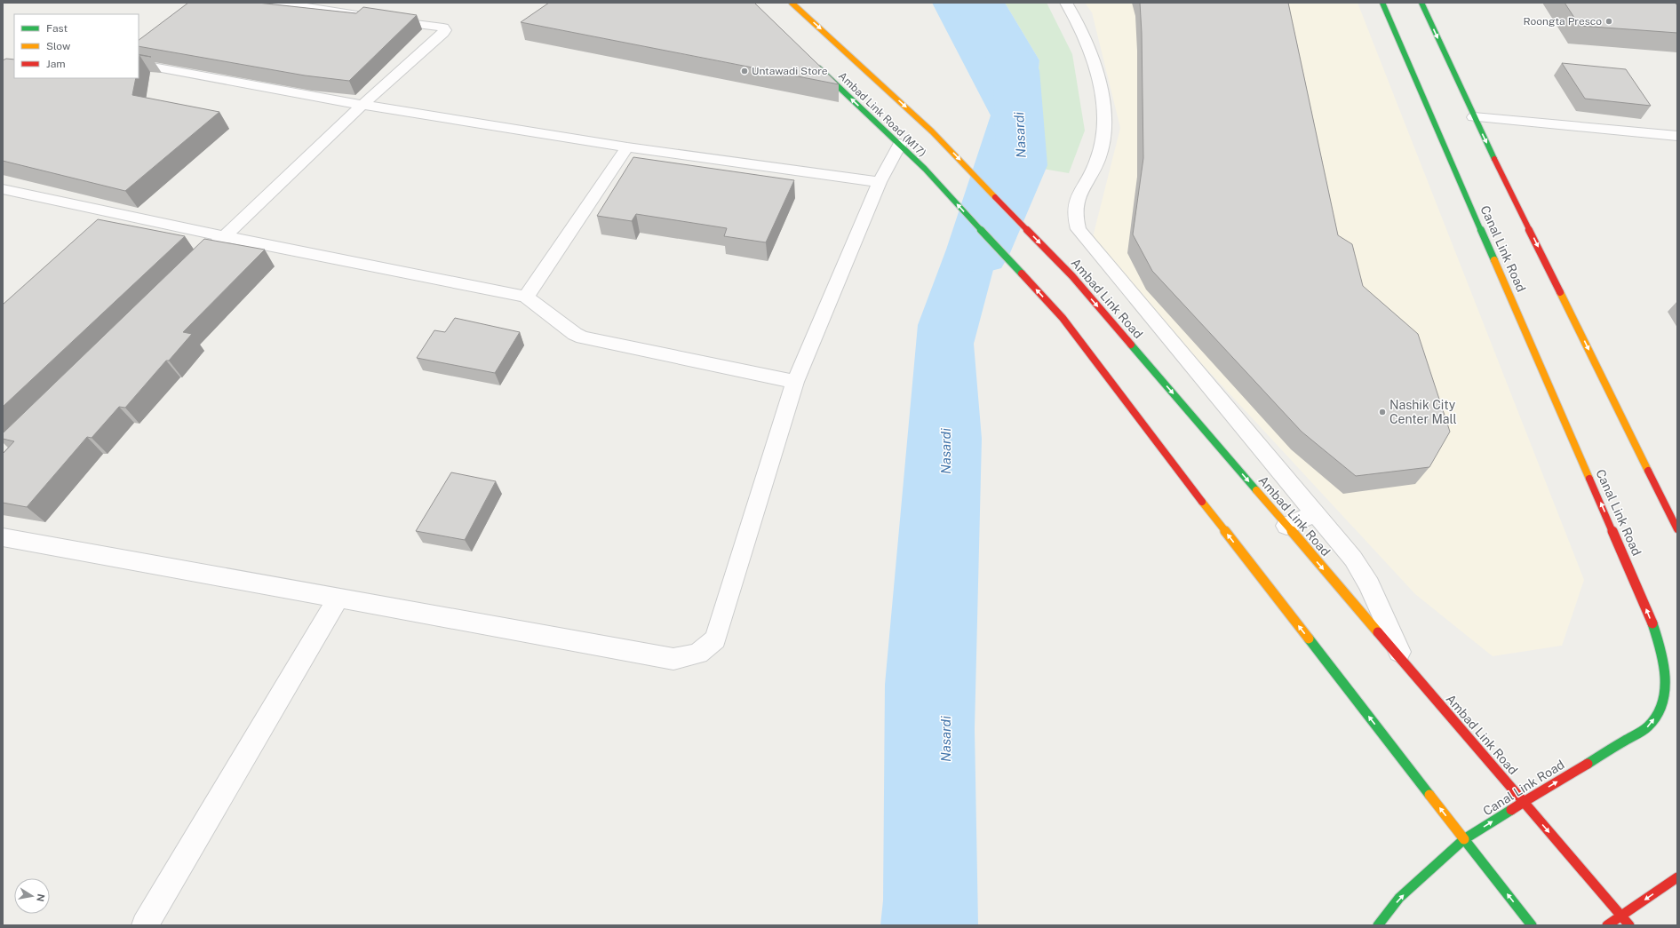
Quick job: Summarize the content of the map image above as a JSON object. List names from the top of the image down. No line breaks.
{"streets":{"main road":["Ambad Link Road (M17)","Canal Link Road","Ambad Link Road"]},"crossings":[["Ambad Link Road (M17)","Canal Link Road"],["Ambad Link Road (M17)","Ambad Link Road"],["Canal Link Road","Ambad Link Road"]],"one_way":["Canal Link Road","Ambad Link Road"],"water":["Nasardi"],"places":["Roongta Presco","Untawadi Store","Nashik City Center Mall"],"legend":["Fast","Slow","Jam"],"north":"right"}
